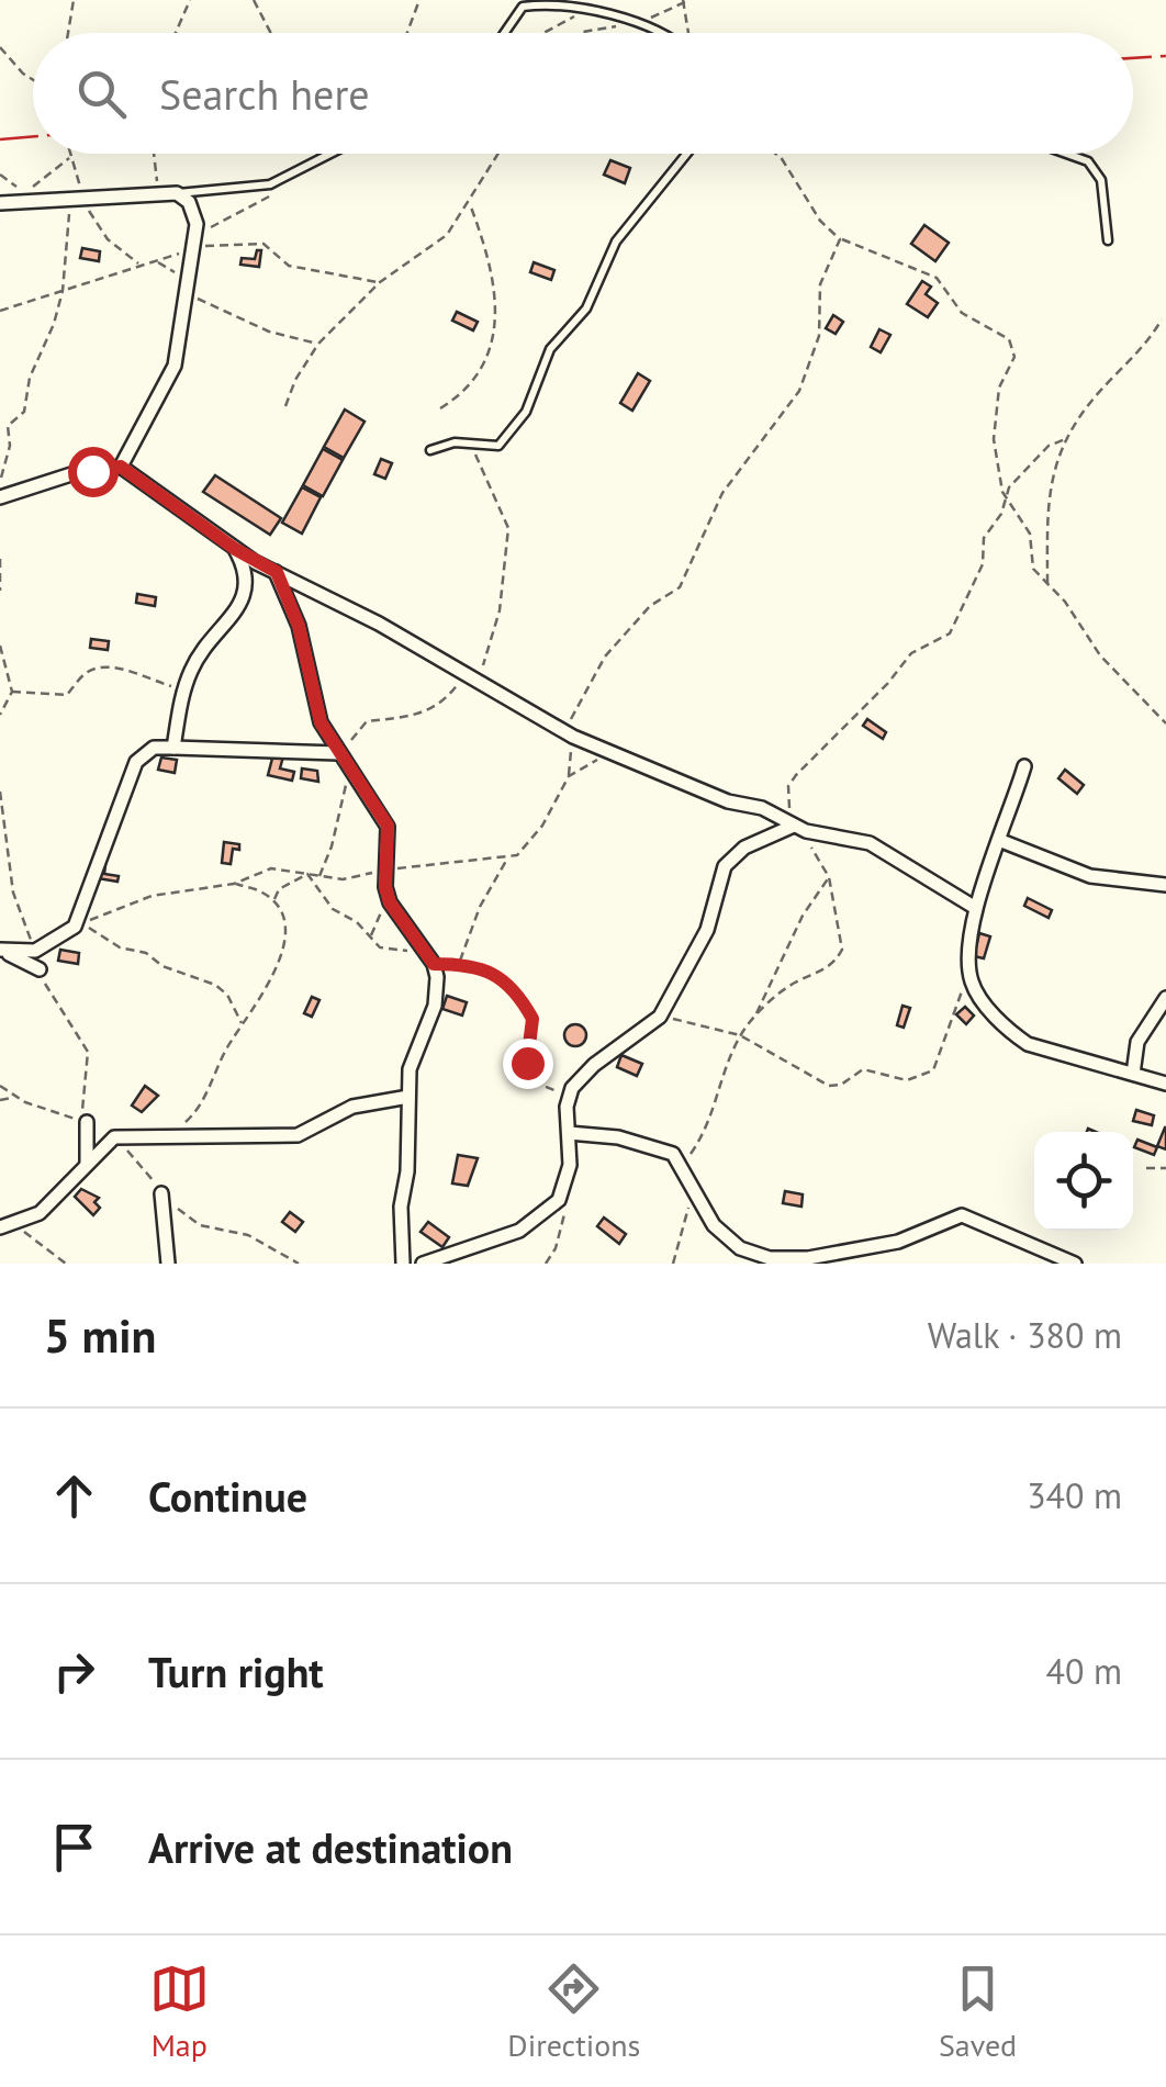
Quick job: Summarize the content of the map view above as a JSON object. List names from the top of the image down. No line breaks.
{"page":{"search":"Search here","heading":["5 min","Walk · 380 m"],"list":[["Continue","340 m"],["Turn right","40 m"],"Arrive at destination"],"nav":["Map","Directions","Saved"]}}
